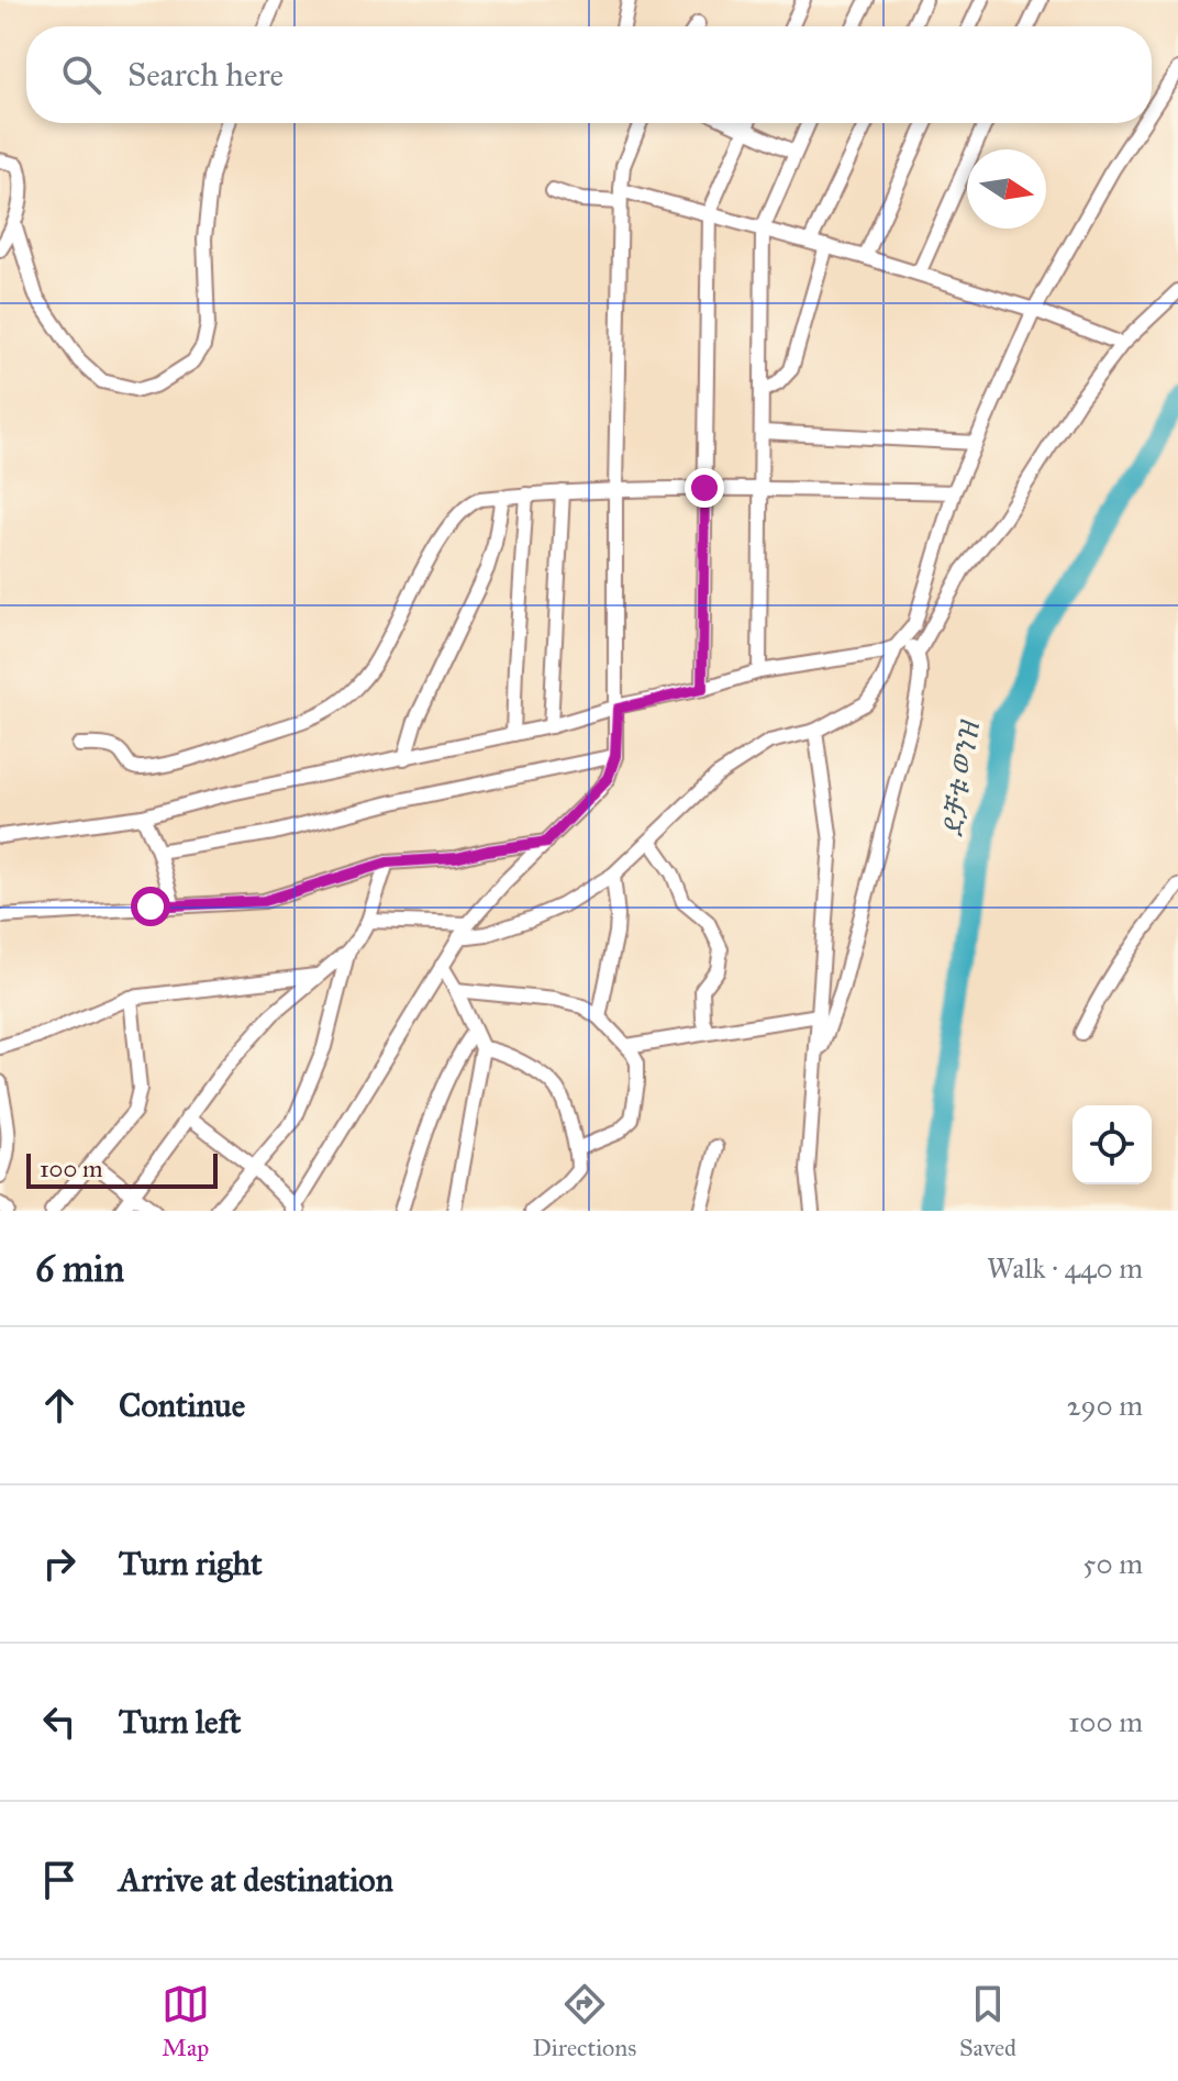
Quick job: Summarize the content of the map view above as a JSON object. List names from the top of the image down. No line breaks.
{"water":["ደቻቱ ወንዝ"],"scale_bar":"100 m","north":"right","page":{"search":"Search here","scale":"100 m","heading":["6 min","Walk · 440 m"],"list":[["Continue","290 m"],["Turn right","50 m"],["Turn left","100 m"],"Arrive at destination"],"nav":["Map","Directions","Saved"]}}
